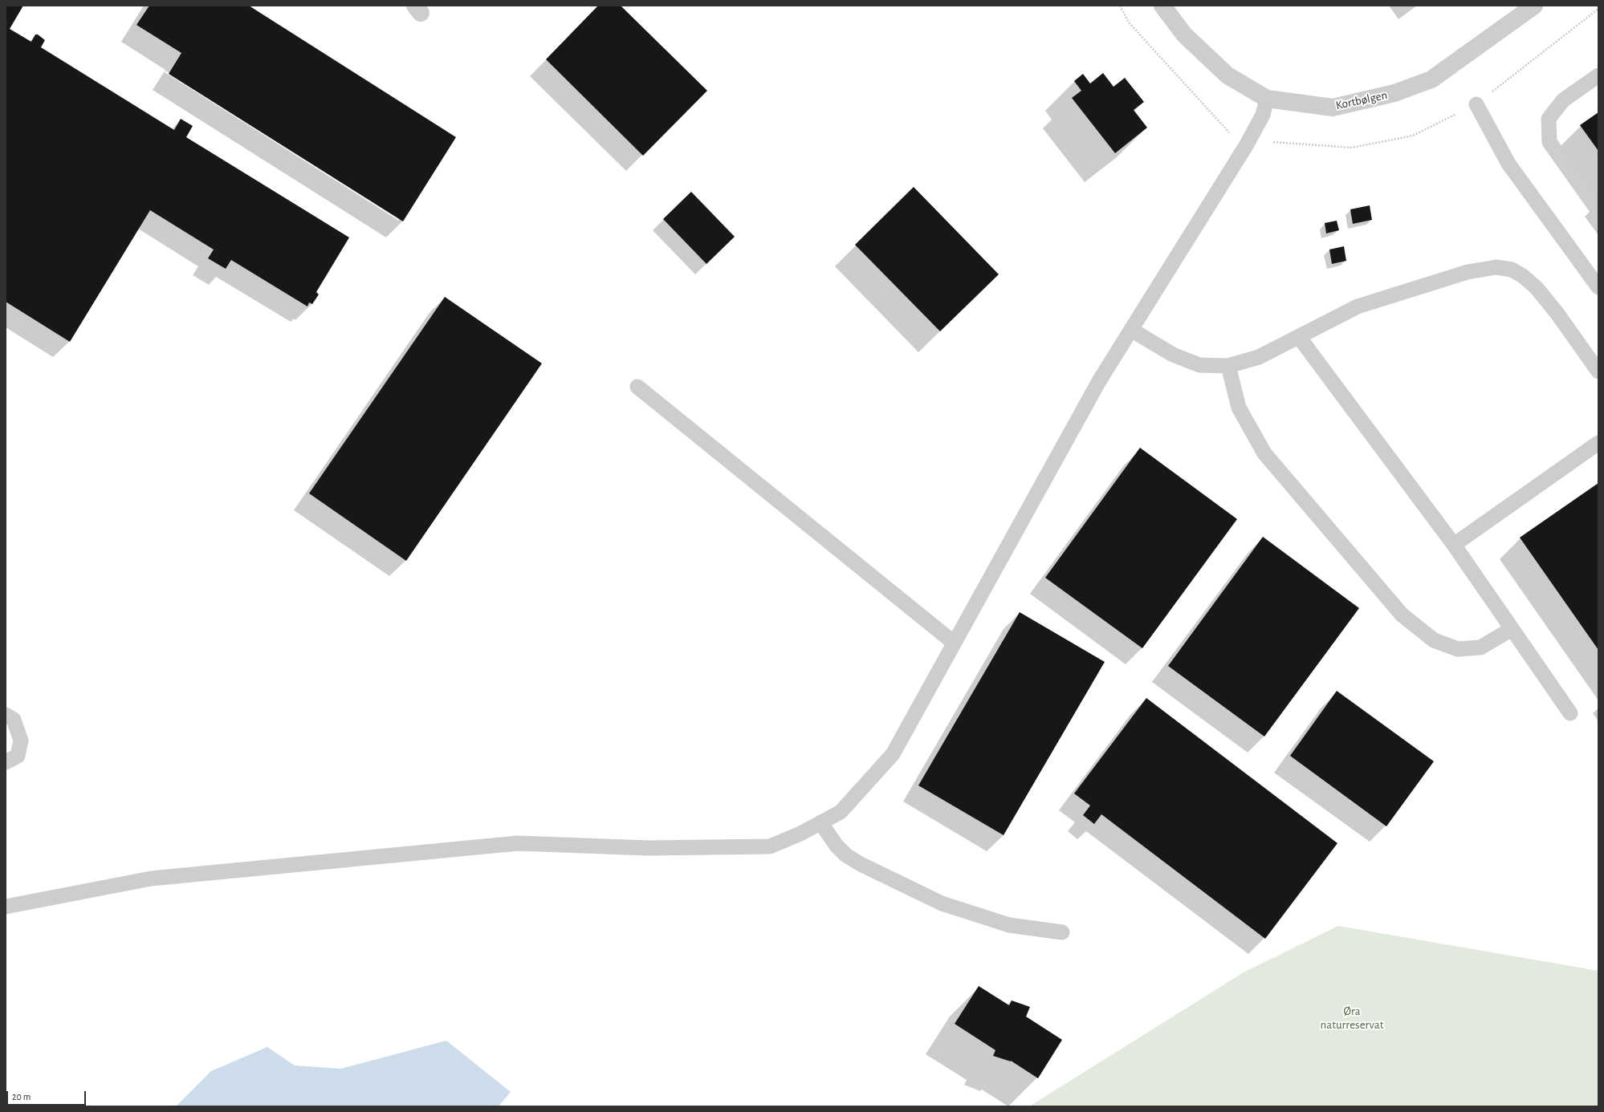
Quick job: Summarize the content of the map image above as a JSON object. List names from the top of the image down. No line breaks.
{"streets":{"street":["Kortbølgen"]},"parks":["Øra naturreservat"],"scale_bar":"20 m"}
